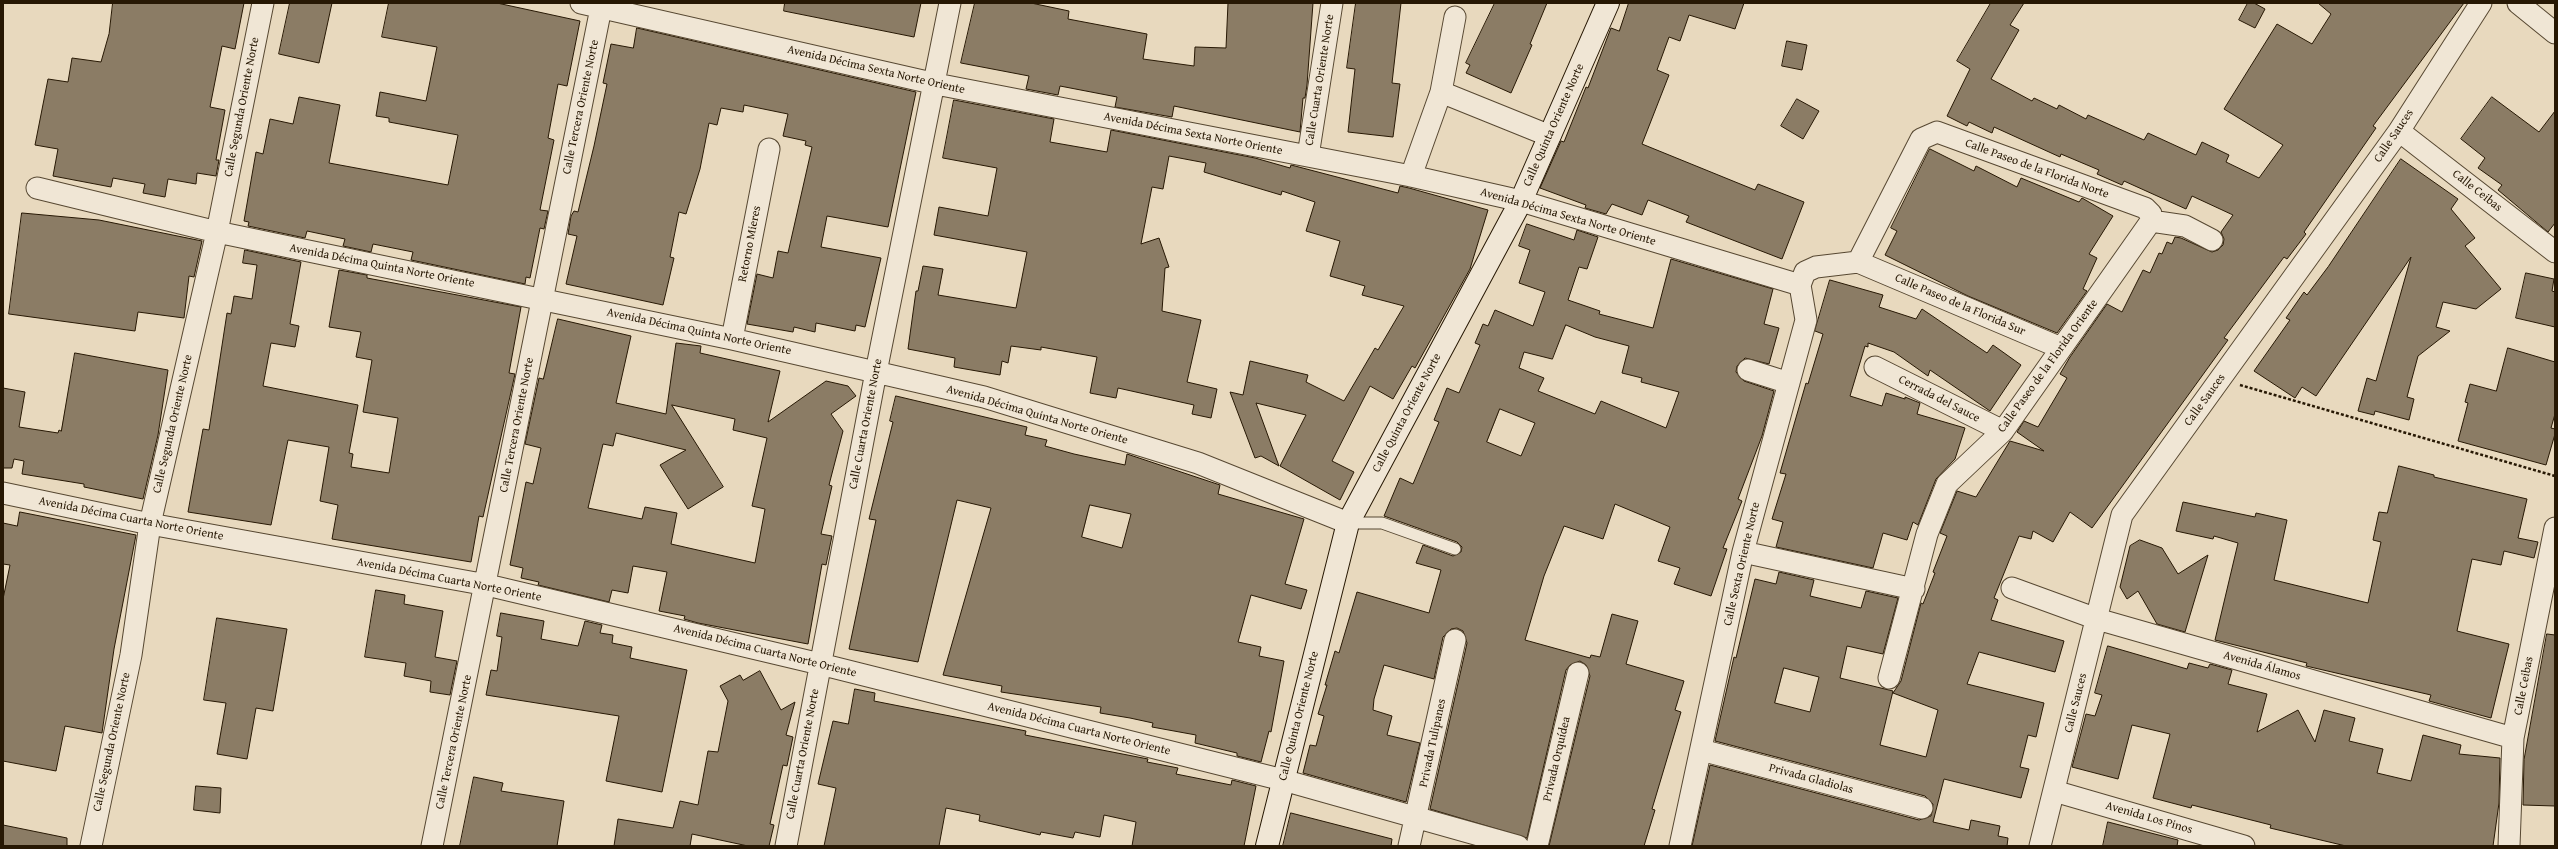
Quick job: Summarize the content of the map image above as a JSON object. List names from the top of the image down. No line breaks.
{"streets":{"street":["Avenida Décima Sexta Norte Oriente","Calle Cuarta Oriente Norte","Calle Segunda Oriente Norte","Calle Tercera Oriente Norte","Calle Quinta Oriente Norte","Calle Sauces","Calle Paseo de la Florida Norte","Calle Ceibas","Retorno Mieres","Avenida Décima Quinta Norte Oriente","Calle Paseo de la Florida Sur","Calle Paseo de la Florida Oriente","Cerrada del Sauce","Avenida Décima Cuarta Norte Oriente","Calle Sexta Oriente Norte","Avenida Álamos","Privada Tulipanes","Privada Orquídea","Privada Gladiolas","Avenida Los Pinos"]},"crossings":[["Avenida Décima Sexta Norte Oriente","Calle Cuarta Oriente Norte"],["Avenida Décima Sexta Norte Oriente","Calle Tercera Oriente Norte"],["Avenida Décima Sexta Norte Oriente","Calle Quinta Oriente Norte"],["Avenida Décima Sexta Norte Oriente","Calle Sexta Oriente Norte"],["Calle Cuarta Oriente Norte","Avenida Décima Quinta Norte Oriente"],["Calle Cuarta Oriente Norte","Avenida Décima Cuarta Norte Oriente"],["Calle Segunda Oriente Norte","Avenida Décima Quinta Norte Oriente"],["Calle Segunda Oriente Norte","Avenida Décima Cuarta Norte Oriente"],["Calle Tercera Oriente Norte","Avenida Décima Quinta Norte Oriente"],["Calle Tercera Oriente Norte","Avenida Décima Cuarta Norte Oriente"],["Calle Quinta Oriente Norte","Avenida Décima Quinta Norte Oriente"],["Calle Quinta Oriente Norte","Avenida Décima Cuarta Norte Oriente"],["Calle Sauces","Calle Ceibas"],["Calle Sauces","Avenida Álamos"],["Calle Sauces","Avenida Los Pinos"],["Calle Paseo de la Florida Norte","Calle Paseo de la Florida Sur"],["Calle Paseo de la Florida Norte","Calle Paseo de la Florida Oriente"],["Calle Ceibas","Avenida Álamos"],["Retorno Mieres","Avenida Décima Quinta Norte Oriente"],["Calle Paseo de la Florida Sur","Calle Paseo de la Florida Oriente"],["Calle Paseo de la Florida Oriente","Cerrada del Sauce"],["Avenida Décima Cuarta Norte Oriente","Privada Tulipanes"],["Calle Sexta Oriente Norte","Privada Gladiolas"]]}
